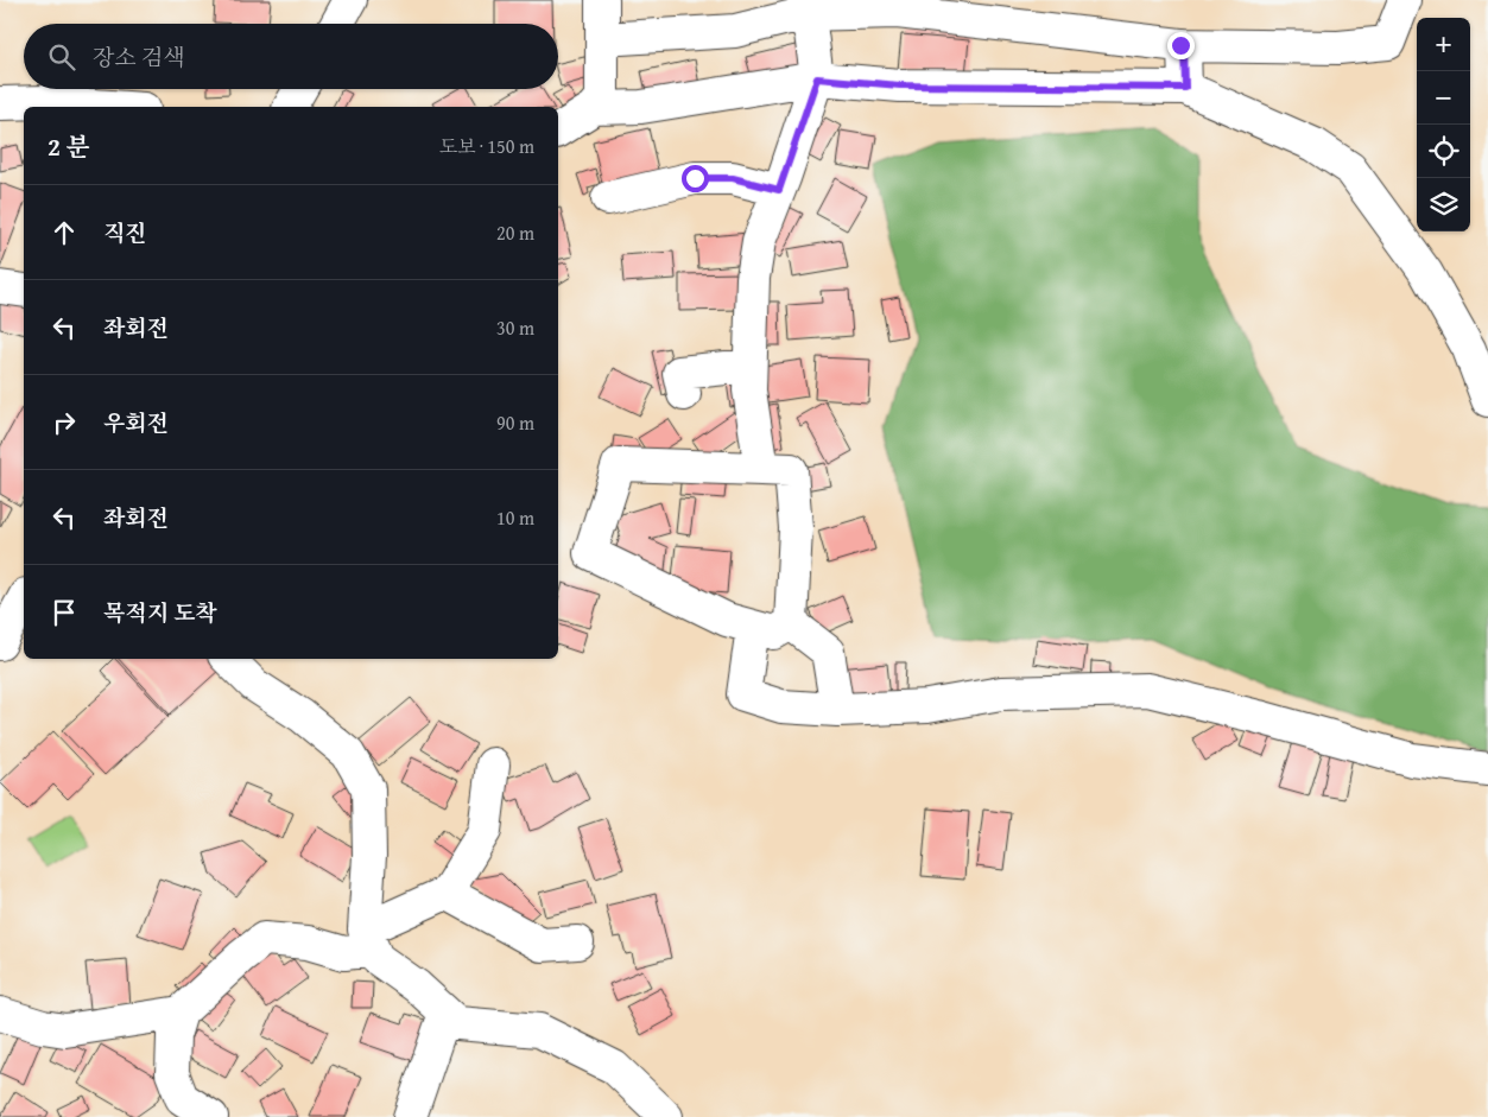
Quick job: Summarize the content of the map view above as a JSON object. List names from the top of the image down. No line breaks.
{"page":{"map_buttons":["+","−"],"search":"장소 검색","heading":["2 분","도보 · 150 m"],"list":[["직진","20 m"],["좌회전","30 m"],["우회전","90 m"],["좌회전","10 m"],"목적지 도착"]}}
